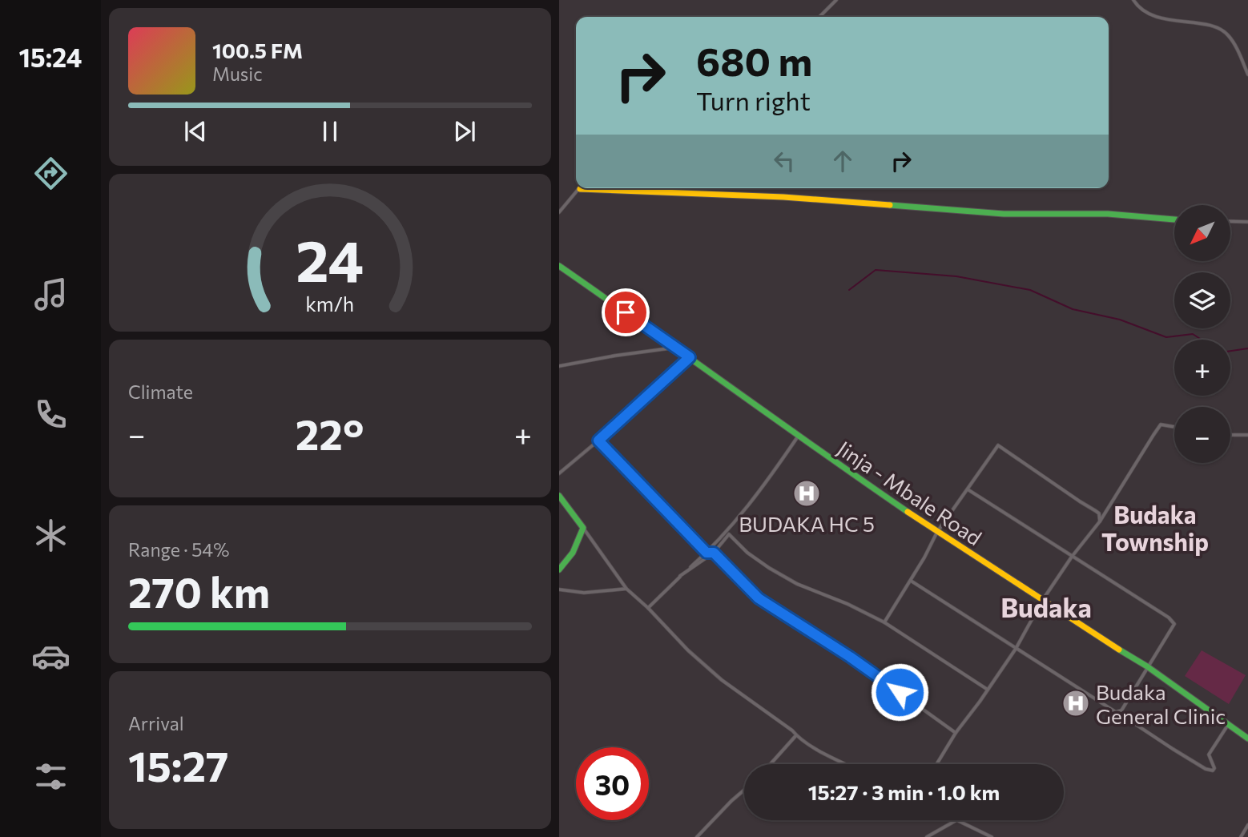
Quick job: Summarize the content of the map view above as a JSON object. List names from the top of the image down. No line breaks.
{"streets":{"main road":["Jinja - Mbale Road"]},"districts":["Budaka Township","Budaka"],"places":{"hospital":["BUDAKA HC 5","Budaka General Clinic"]},"north":"bottom left","page":{"tabs":"15:24","turn":["680 m","Turn right"],"song":["100.5 FM","Music"],"map_buttons":["+","−"],"tile":["Climate",["Range · 54%","270 km"],["Arrival","15:27"]],"heat":["−","22°","+"],"limit":"30","trip":"15:27 · 3 min · 1.0 km","gauge":["24","km/h"]}}
